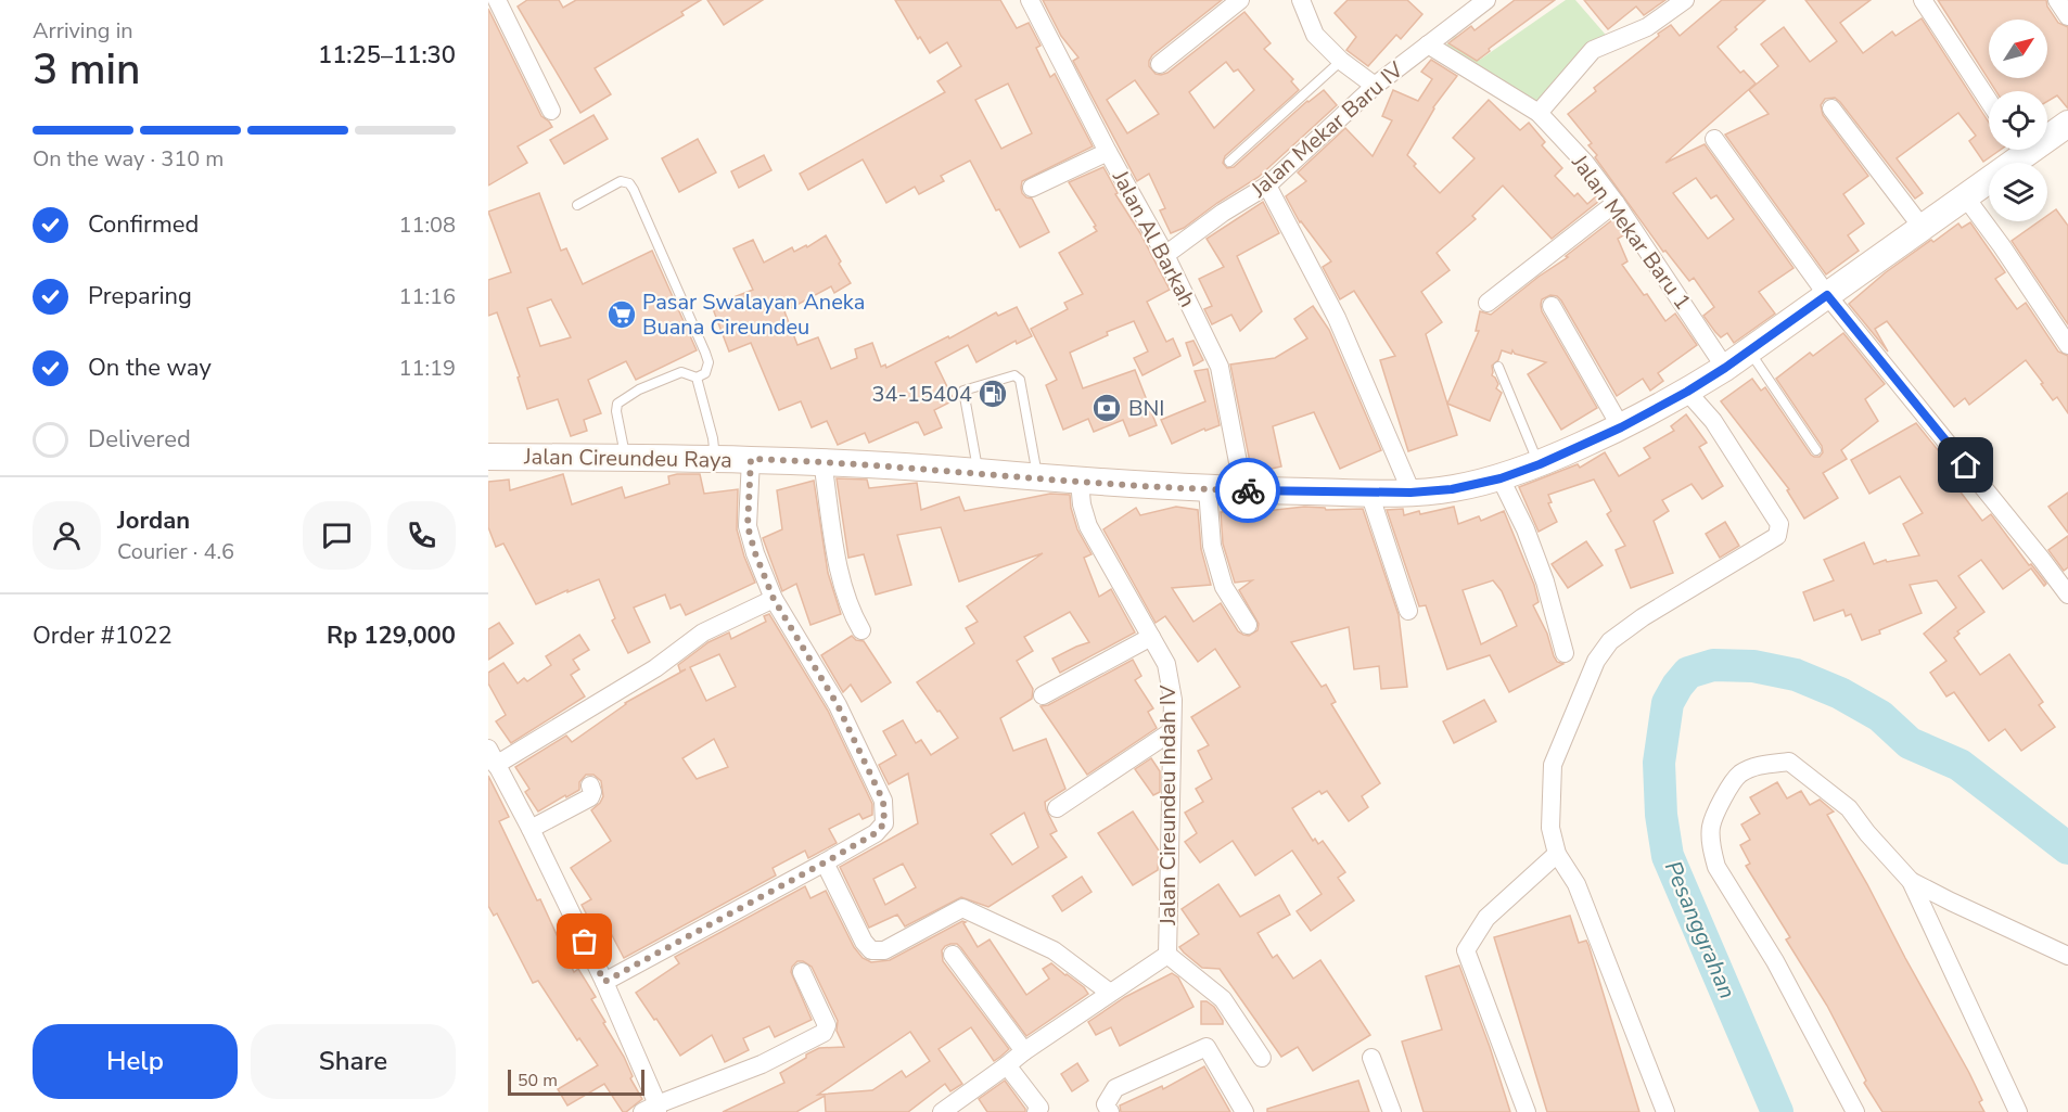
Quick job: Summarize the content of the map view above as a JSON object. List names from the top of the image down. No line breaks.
{"streets":{"main road":["Jalan Cireundeu Raya"],"street":["Jalan Mekar Baru IV","Jalan Mekar Baru 1","Jalan Al Barkah","Jalan Cireundeu Indah IV"]},"crossings":[["Jalan Mekar Baru IV","Jalan Mekar Baru 1"],["Jalan Mekar Baru IV","Jalan Al Barkah"],["Jalan Mekar Baru 1","Jalan Cireundeu Raya"],["Jalan Al Barkah","Jalan Cireundeu Raya"],["Jalan Cireundeu Raya","Jalan Cireundeu Indah IV"]],"water":["Pesanggrahan"],"places":{"supermarket":["Pasar Swalayan Aneka Buana Cireundeu"],"fuel station":["34-15404"],"bank":["BNI"]},"scale_bar":"50 m","north":"top right","page":{"heading":["3 min","Arriving in","11:25–11:30"],"panel":["Jordan","Courier · 4.6","Order #1022","Rp 129,000"],"bar":"On the way · 310 m","list":[["Confirmed","11:08"],["Preparing","11:16"],["On the way","11:19"],"Delivered"],"buttons":["Help","Share"],"scale":"50 m"}}
